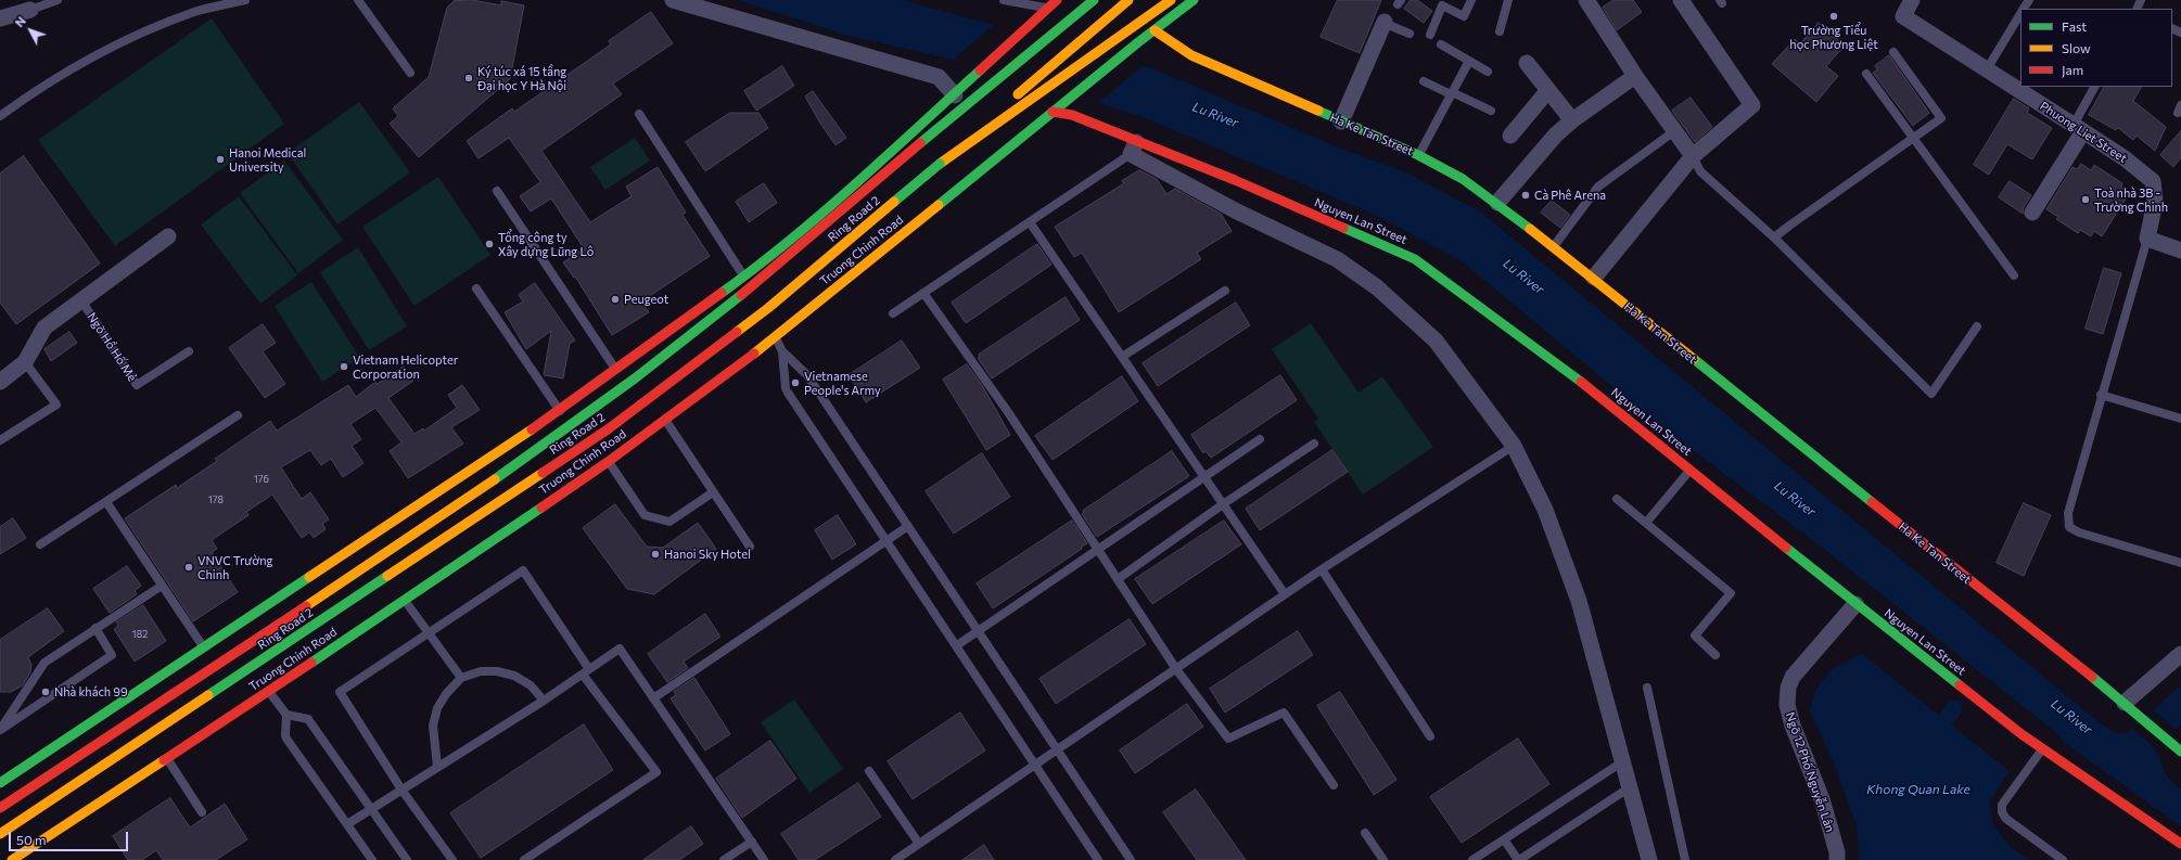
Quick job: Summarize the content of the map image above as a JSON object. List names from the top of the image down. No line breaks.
{"streets":{"main road":["Ha Ke Tan Street","Ring Road 2","Nguyen Lan Street","Truong Chinh Road"],"street":["Phuong Liet Street","Ngõ Hồ Hố Mẻ","Ngõ 12 Phố Nguyễn Lân"]},"crossings":[["Ha Ke Tan Street","Truong Chinh Road"],["Nguyen Lan Street","Truong Chinh Road"],["Nguyen Lan Street","Ngõ 12 Phố Nguyễn Lân"]],"water":["Lu River","Khong Quan Lake"],"places":["Trường Tiểu học Phương Liệt","Ký túc xá 15 tầng Đại học Y Hà Nội","Hanoi Medical University","Cà Phê Arena","Toà nhà 3B - Trường Chinh","Tổng công ty Xây dựng Lũng Lô","Peugeot","Vietnam Helicopter Corporation","Vietnamese People's Army","Hanoi Sky Hotel","VNVC Trường Chinh","Nhà khách 99"],"house_numbers":["176","178","182"],"legend":["Fast","Slow","Jam"],"scale_bar":"50 m","north":"top left"}
